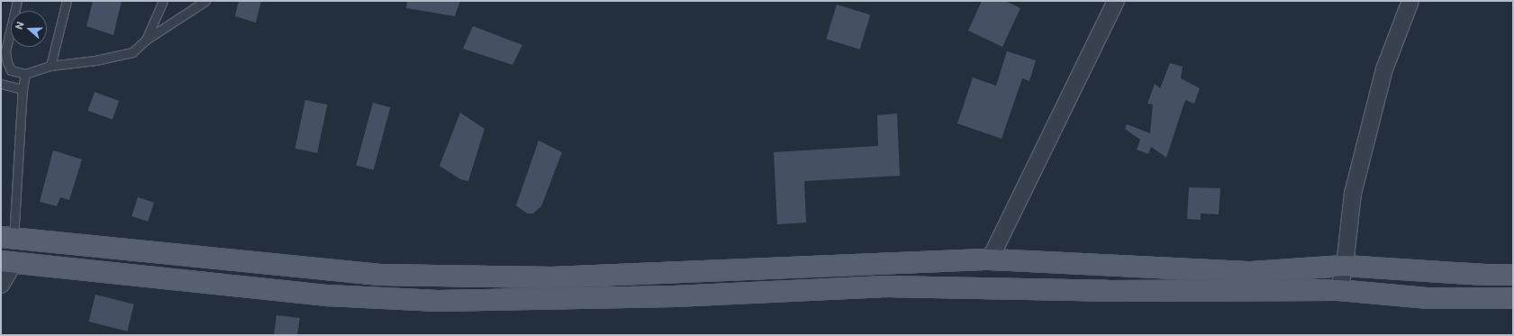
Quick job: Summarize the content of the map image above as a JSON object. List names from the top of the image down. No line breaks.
{"north":"left"}
